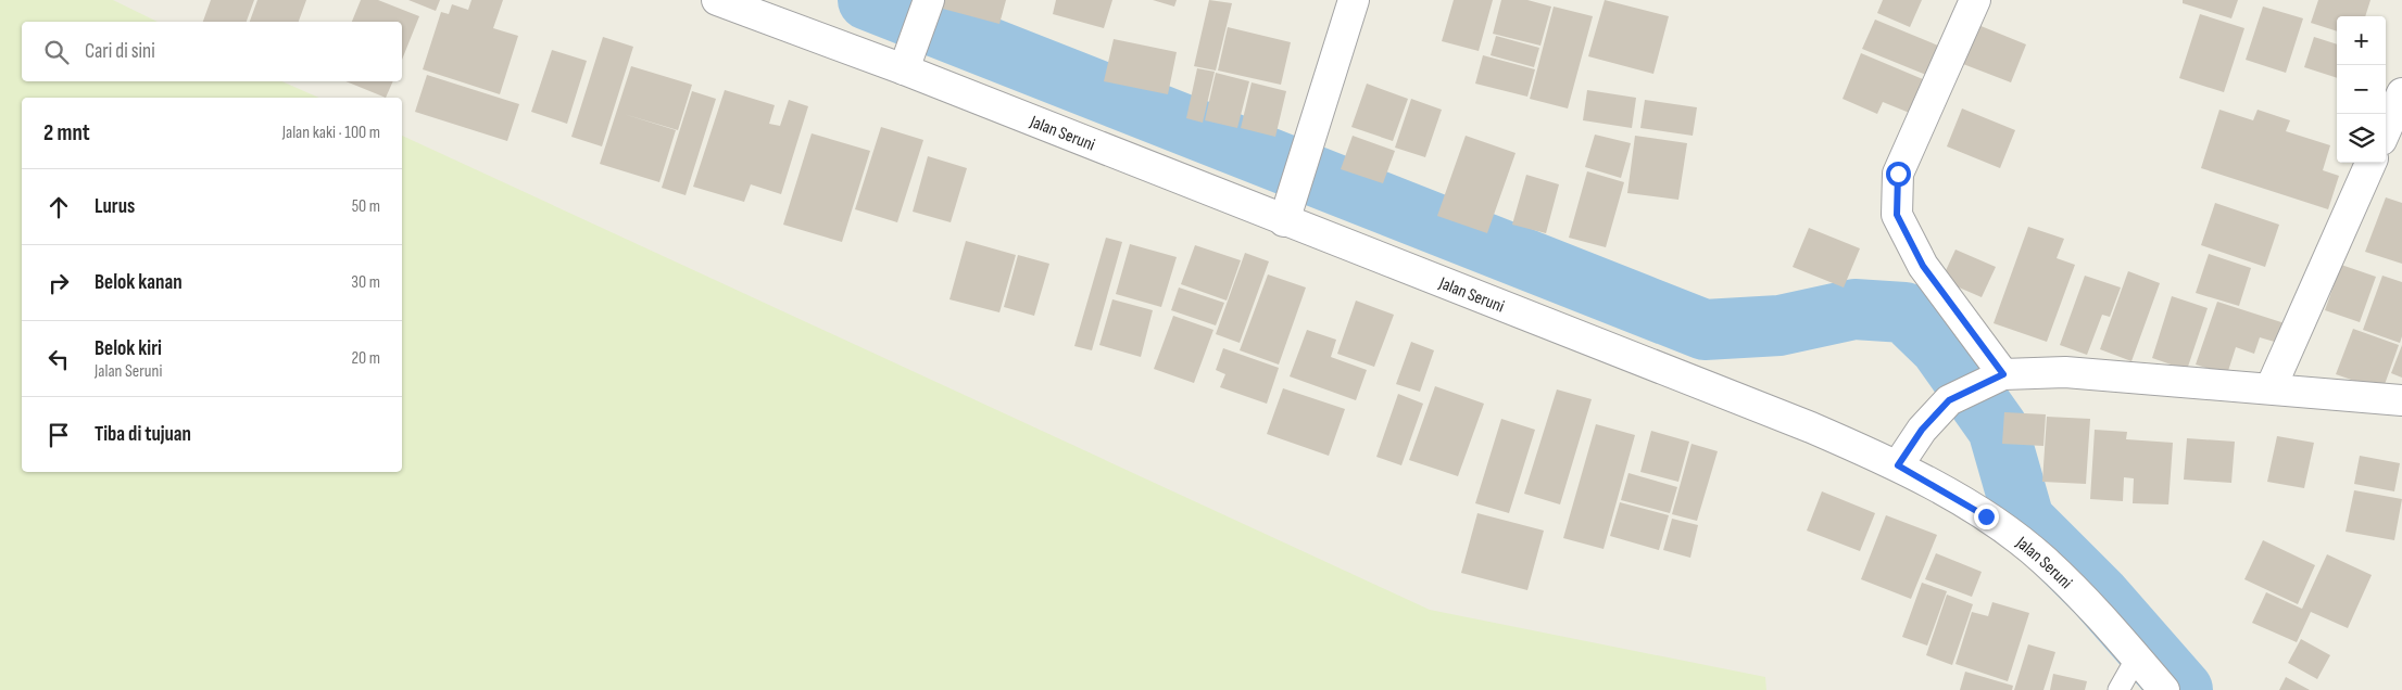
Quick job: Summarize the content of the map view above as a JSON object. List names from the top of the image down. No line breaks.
{"streets":{"street":["Jalan Seruni"]},"page":{"map_buttons":["+","−"],"search":"Cari di sini","heading":["2 mnt","Jalan kaki · 100 m"],"list":[["Lurus","50 m"],["Belok kanan","30 m"],["Belok kiri","Jalan Seruni","20 m"],"Tiba di tujuan"]}}
